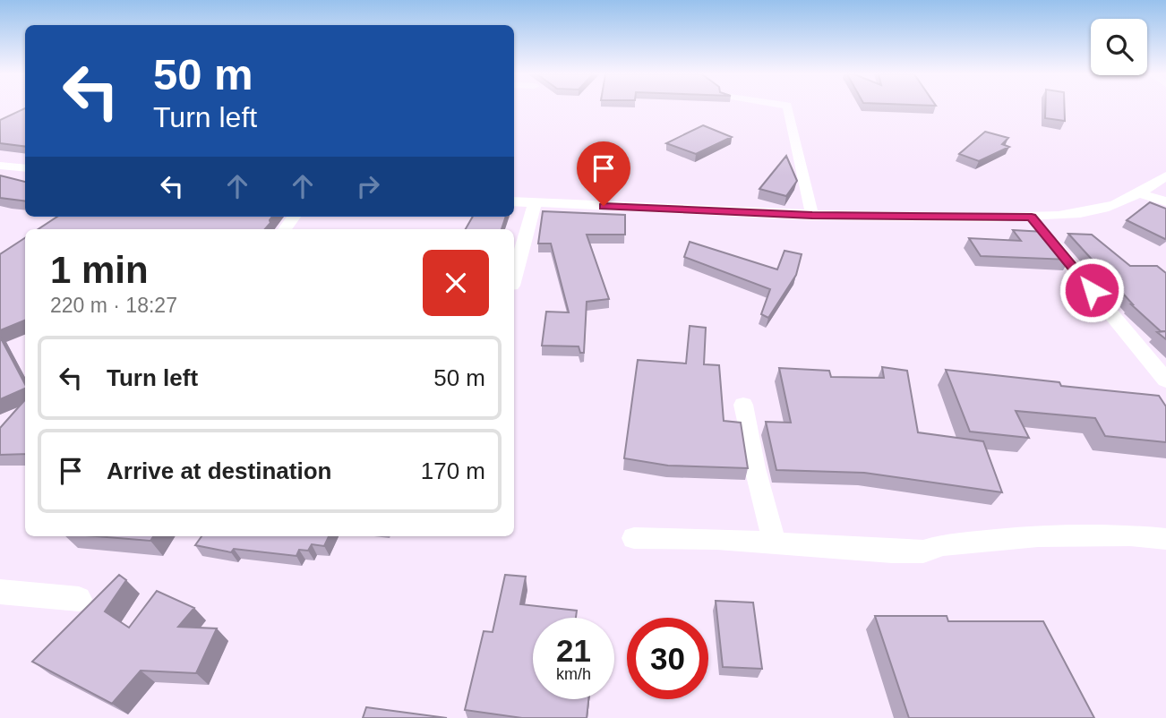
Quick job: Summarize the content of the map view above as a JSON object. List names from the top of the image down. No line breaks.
{"page":{"turn":["50 m","Turn left"],"heading":["1 min","220 m · 18:27"],"list":[{"name":"Turn left","value":"50 m"},{"name":"Arrive at destination","value":"170 m"}],"speed":"21 km/h","limit":"30"}}
